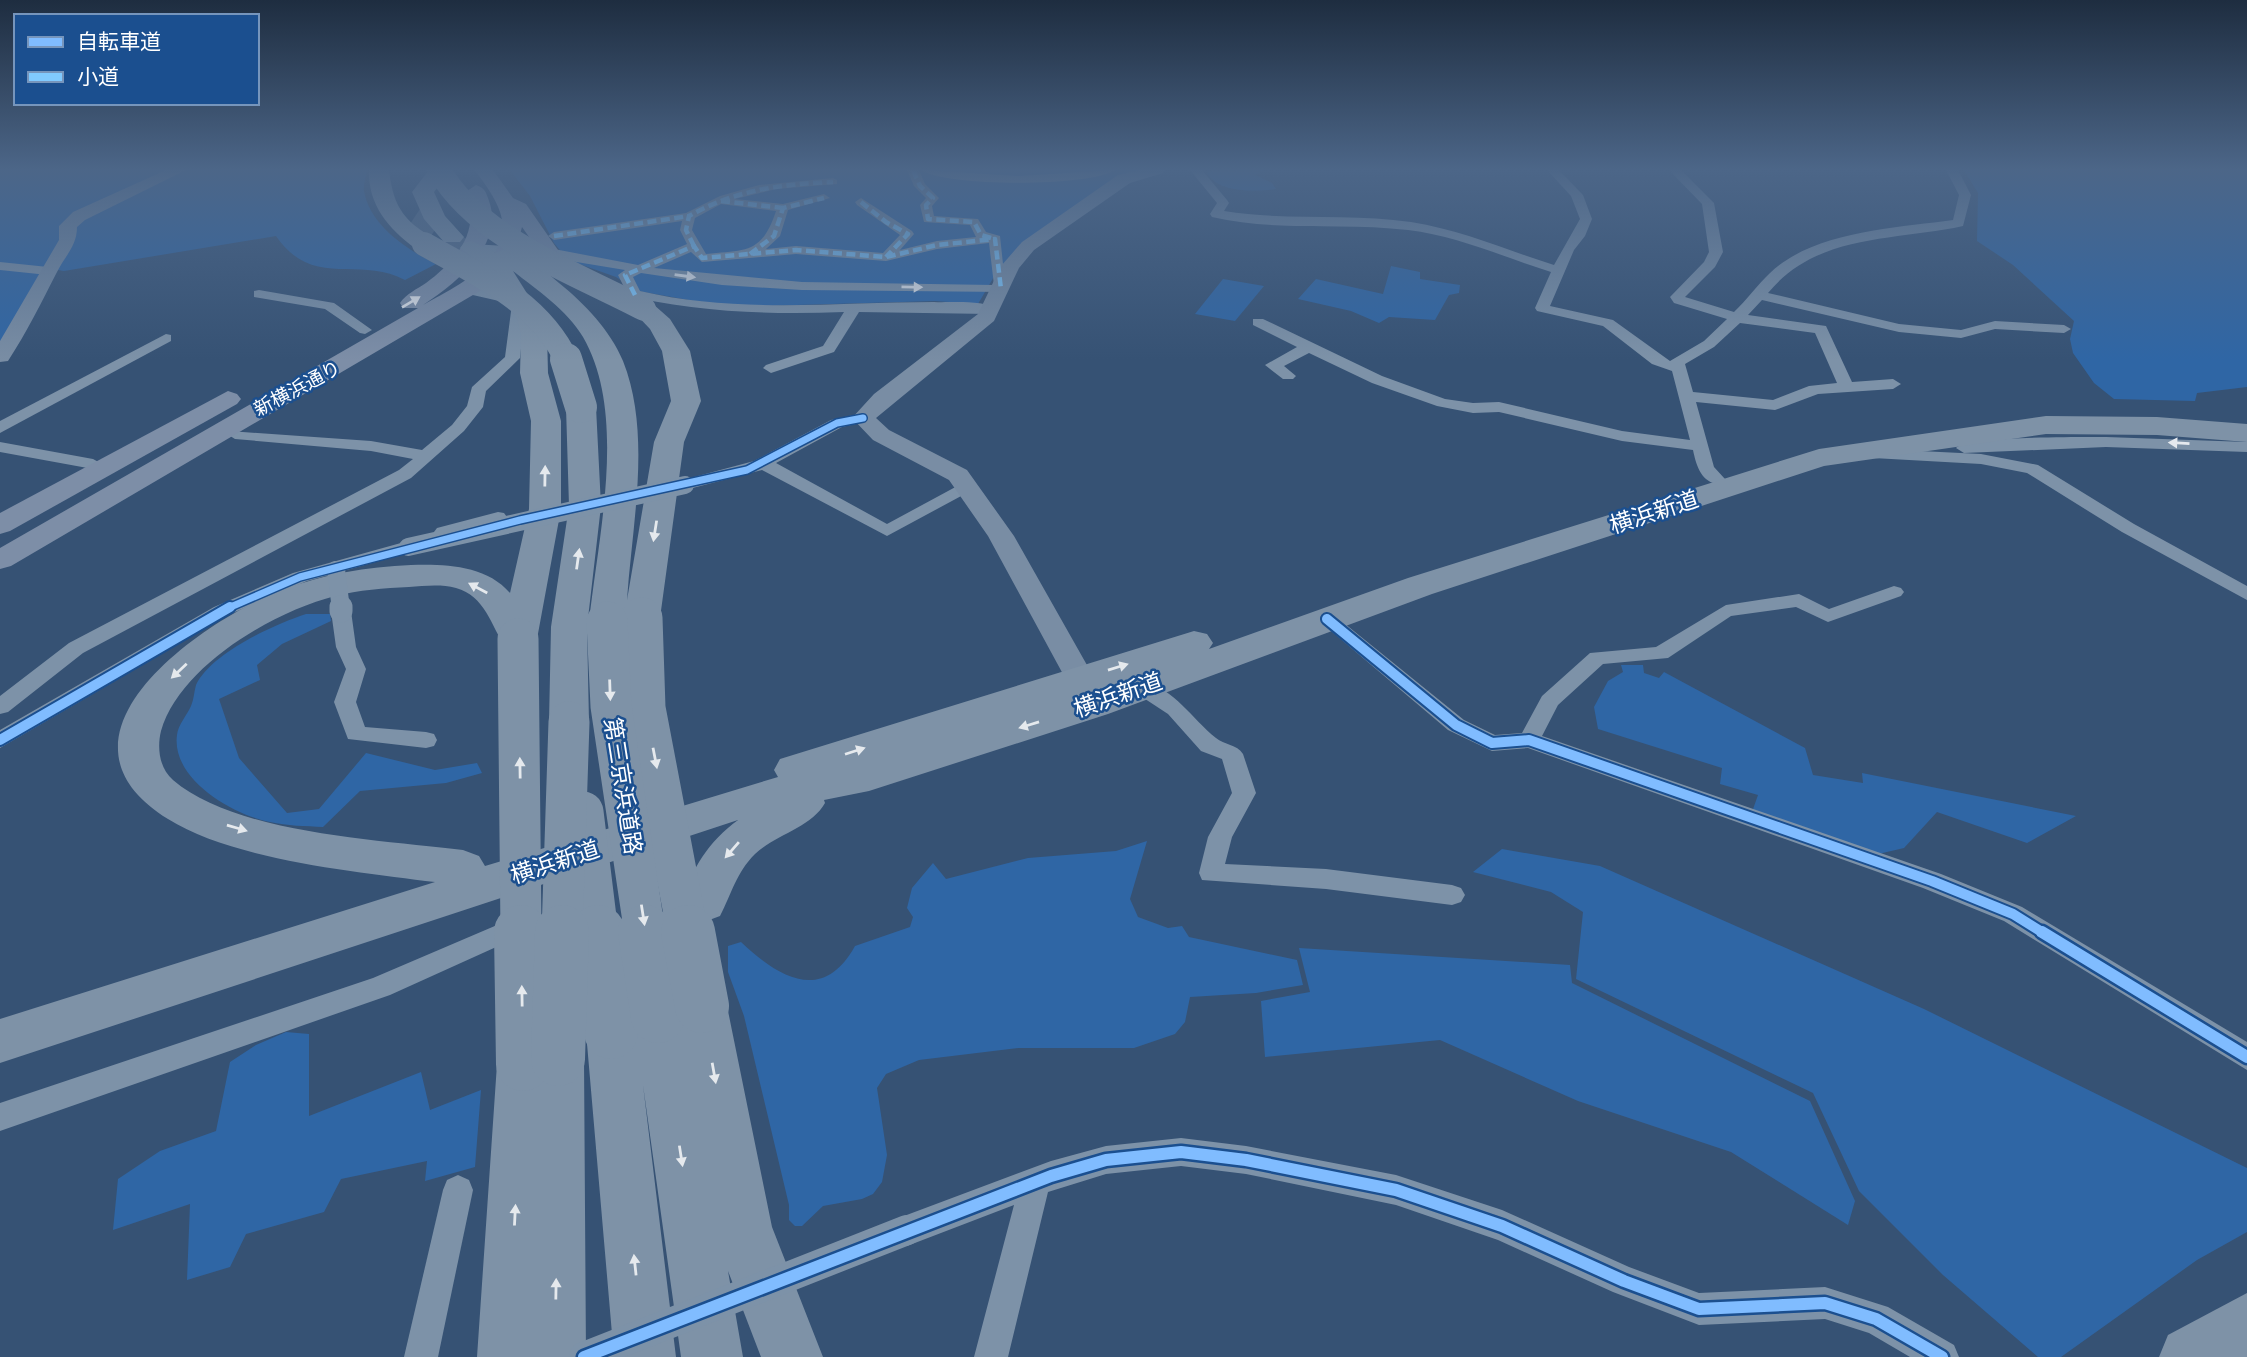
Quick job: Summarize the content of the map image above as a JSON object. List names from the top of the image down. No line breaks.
{"streets":{"highway":["横浜新道","第三京浜道路"],"main road":["新横浜通り"]},"crossings":[["新横浜通り","第三京浜道路"]],"legend":["自転車道","小道"]}
